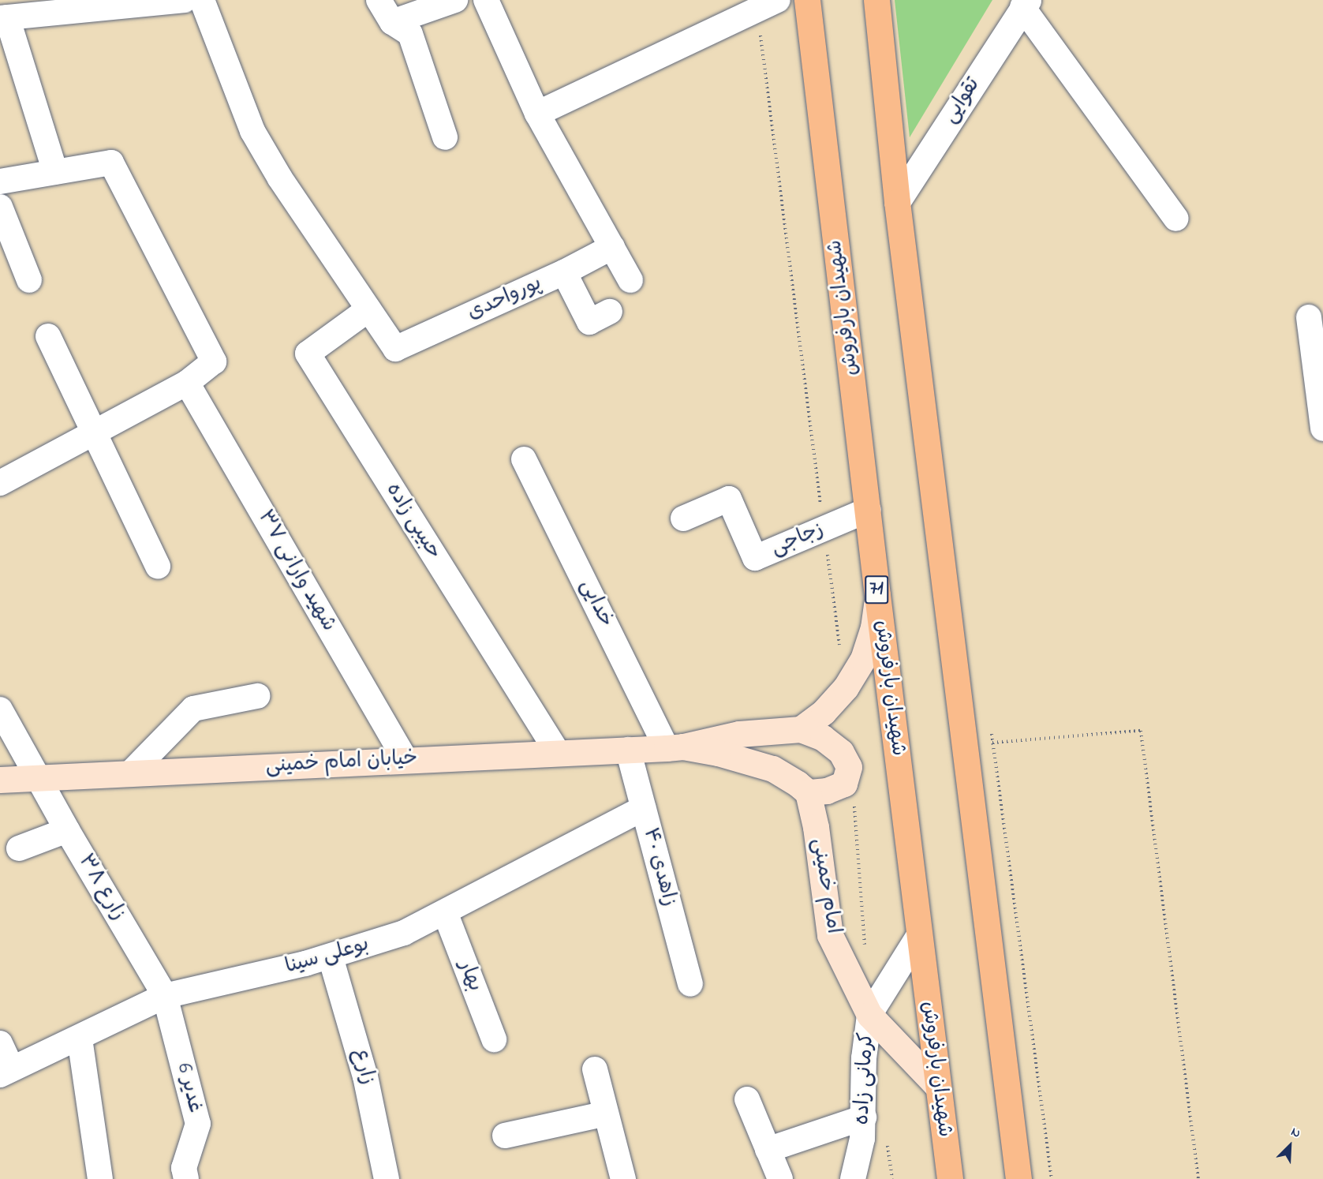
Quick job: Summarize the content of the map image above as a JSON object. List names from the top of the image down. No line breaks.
{"streets":{"highway":["شهیدان بارفروش","71"],"main road":["خیابان امام خمینی","امام خمینی"],"street":["تقوایی","پورواحدی","حبیبی زاده","زجاجی","شهید وارانی ۳۷","خدایی","زاهدی ۴۰","زارع ۳۸","بوعلی سینا","بهار","زارع","کرمانی زاده","غدیر 6"]},"crossings":[["پورواحدی","حبیبی زاده"],["شهیدان بارفروش","زجاجی"],["شهیدان بارفروش","امام خمینی"],["شهیدان بارفروش","کرمانی زاده"],["حبیبی زاده","خیابان امام خمینی"],["شهید وارانی ۳۷","خیابان امام خمینی"],["خدایی","خیابان امام خمینی"],["خیابان امام خمینی","زاهدی ۴۰"],["خیابان امام خمینی","زارع ۳۸"],["زاهدی ۴۰","بوعلی سینا"],["امام خمینی","کرمانی زاده"],["زارع ۳۸","بوعلی سینا"],["زارع ۳۸","غدیر 6"],["بوعلی سینا","بهار"],["بوعلی سینا","زارع"],["بوعلی سینا","غدیر 6"]],"north":"top right"}
